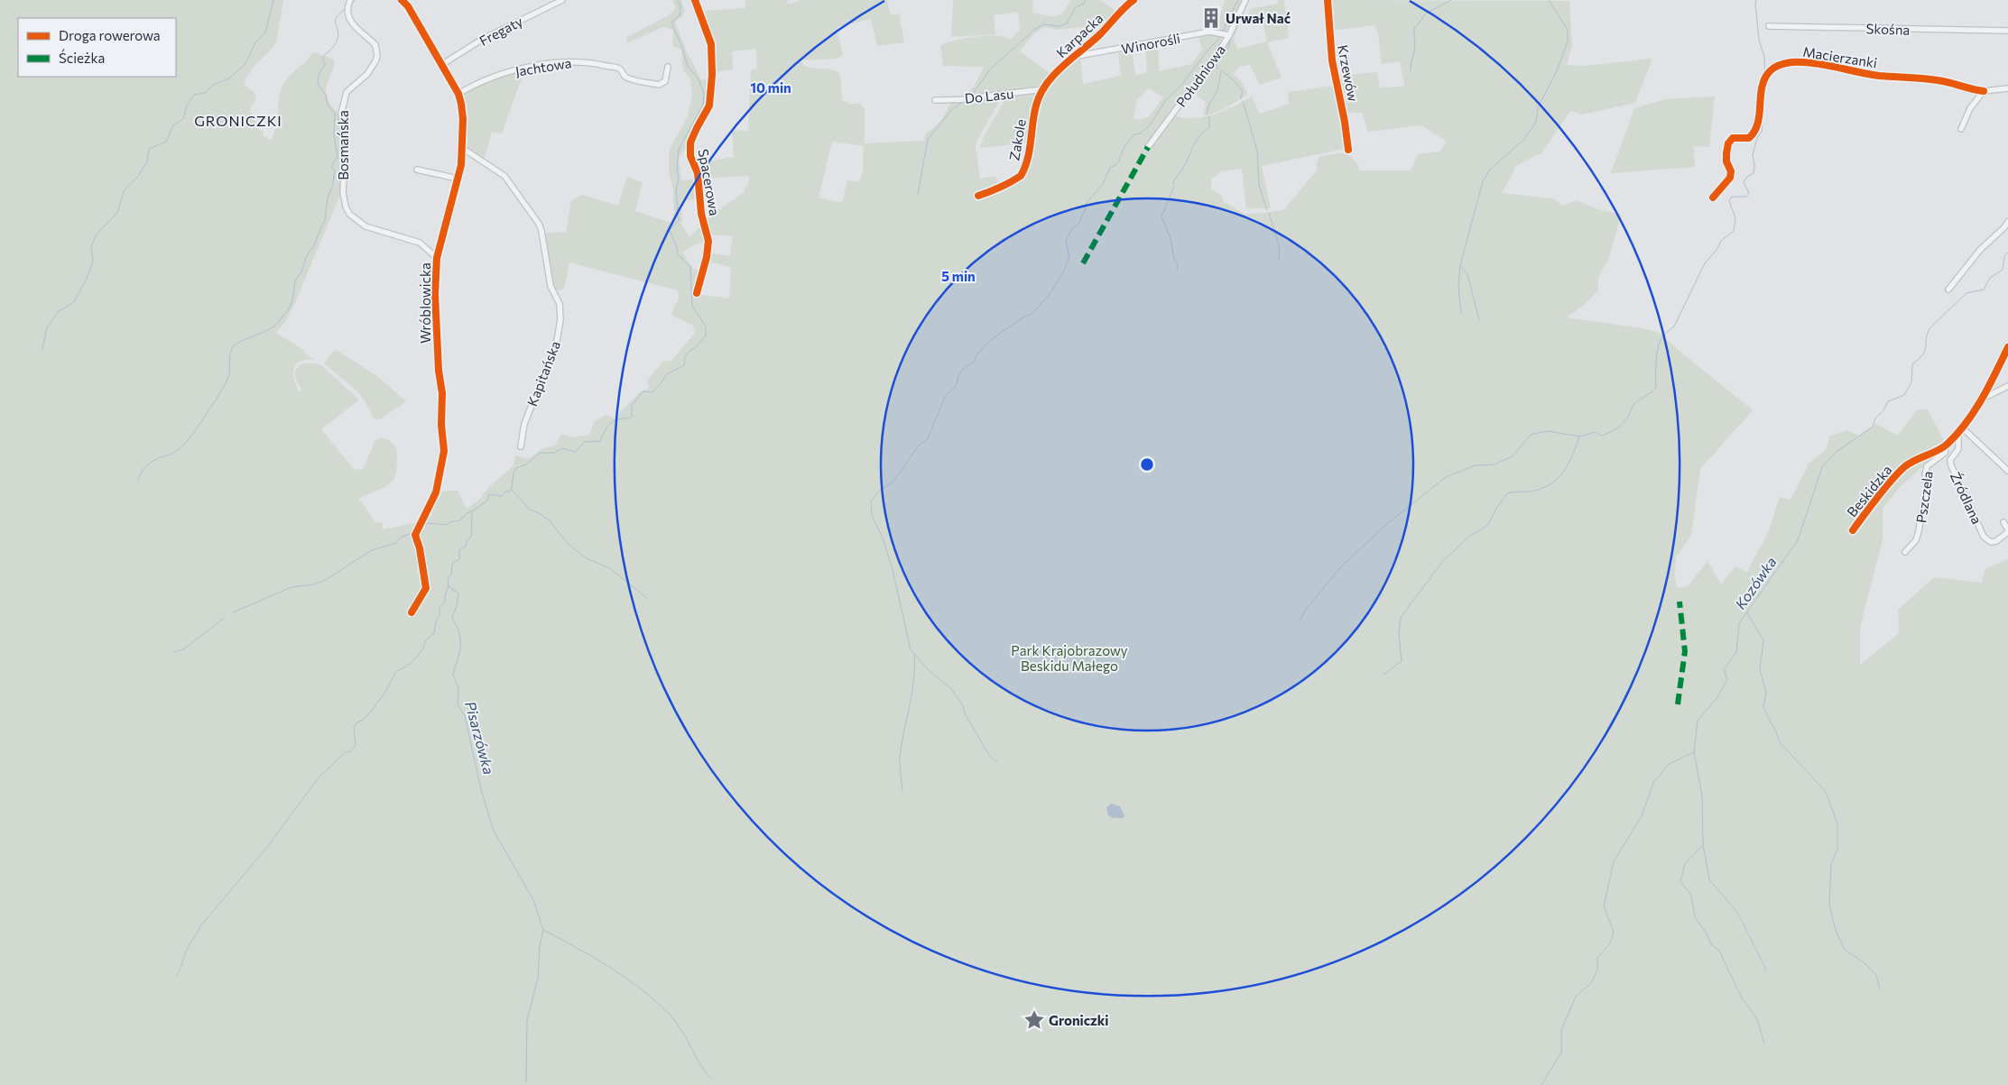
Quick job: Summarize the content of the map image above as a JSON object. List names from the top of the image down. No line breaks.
{"streets":{"street":["Skośna","Fregaty","Karpacka","Winorośli","Macierzanki","Jachtowa","Krzewów","Południowa","Do Lasu","Zakole","Bosmańska","Spacerowa","Wróblowicka","Kapitańska","Beskidzka","Pszczela","Źródlana"]},"crossings":[["Fregaty","Wróblowicka"],["Karpacka","Winorośli"],["Karpacka","Do Lasu"],["Karpacka","Zakole"],["Winorośli","Południowa"],["Jachtowa","Wróblowicka"],["Do Lasu","Zakole"],["Bosmańska","Wróblowicka"],["Wróblowicka","Kapitańska"],["Beskidzka","Pszczela"],["Beskidzka","Źródlana"]],"districts":["GRONICZKI"],"water":["Kozówka","Pisarzówka"],"parks":["Park Krajobrazowy Beskidu Małego"],"places":{"building":["Urwał Nać"],"place":["Groniczki"]},"legend":["Droga rowerowa","Ścieżka"],"rings":["10 min","5 min"]}
